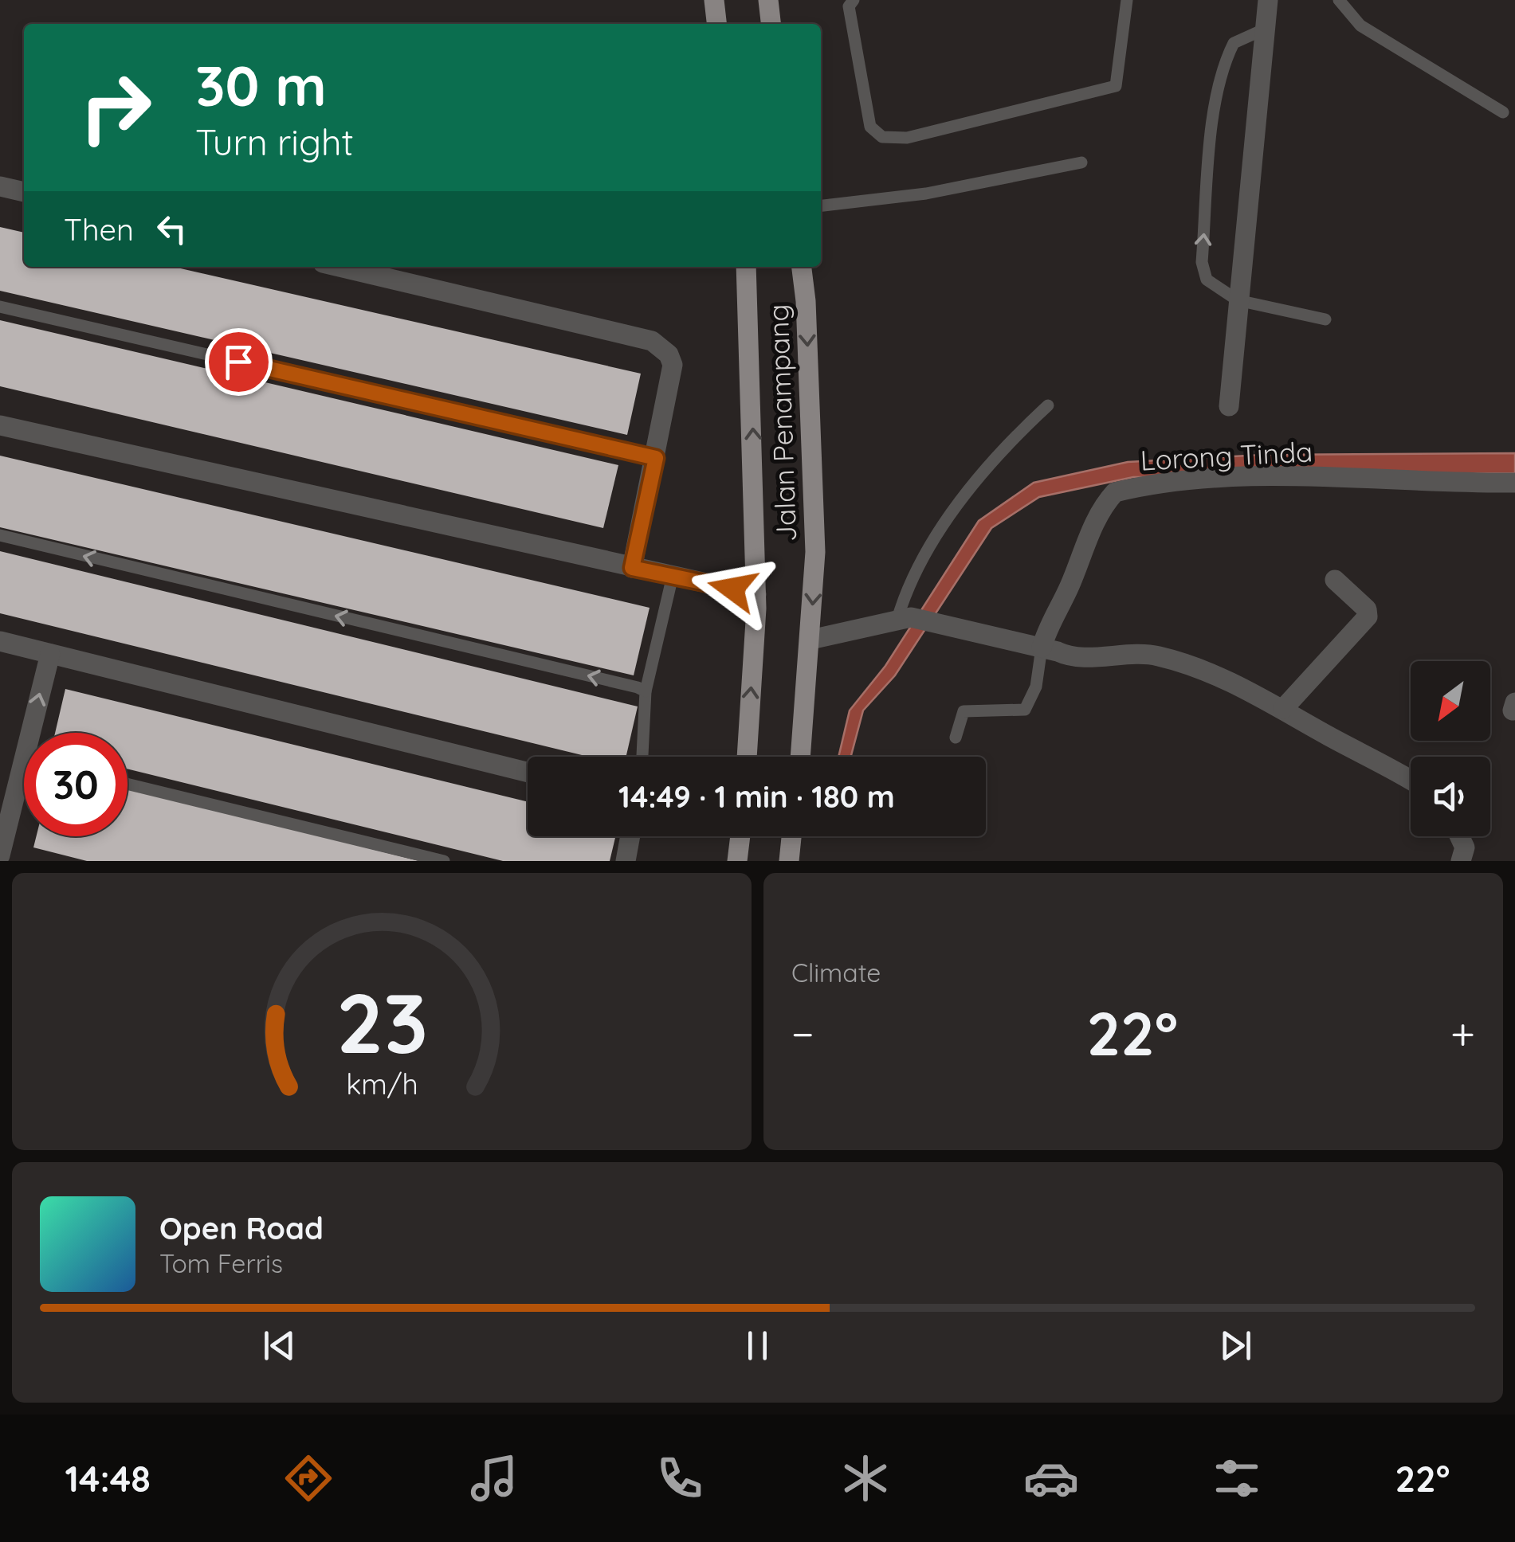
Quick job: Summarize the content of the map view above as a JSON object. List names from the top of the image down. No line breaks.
{"streets":{"main road":["Jalan Penampang"],"street":["Lorong Tinda"]},"north":"bottom left","page":{"turn":["30 m","Turn right"],"then":"Then","limit":"30","trip":"14:49 · 1 min · 180 m","tile":"Climate","heat":["−","22°","+"],"song":["Open Road","Tom Ferris"],"tabs":["14:48","22°"],"gauge":["23","km/h"]}}
